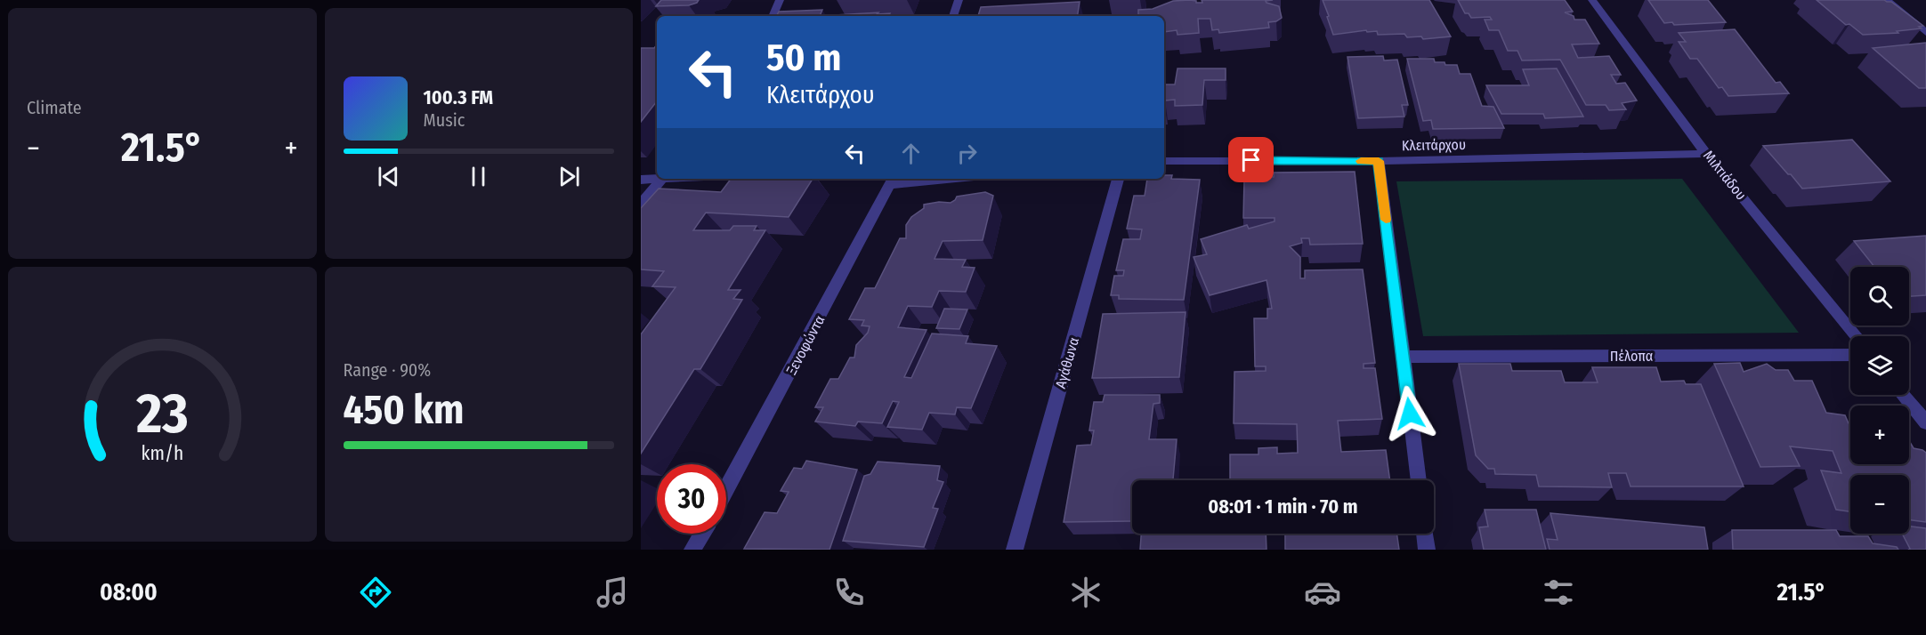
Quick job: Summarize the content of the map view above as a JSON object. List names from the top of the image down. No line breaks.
{"streets":{"street":["Κλειτάρχου","Μιλτιάδου","Ξενοφώντα","Πέλοπα","Αγάθωνα"]},"crossings":[["Κλειτάρχου","Μιλτιάδου"]],"page":{"tile":["Climate",["Range · 90%","450 km"]],"turn":["50 m","Κλειτάρχου"],"song":["100.3 FM","Music"],"heat":["−","21.5°","+"],"map_buttons":["+","−"],"limit":"30","trip":"08:01 · 1 min · 70 m","tabs":["08:00","21.5°"],"gauge":["23","km/h"]}}
